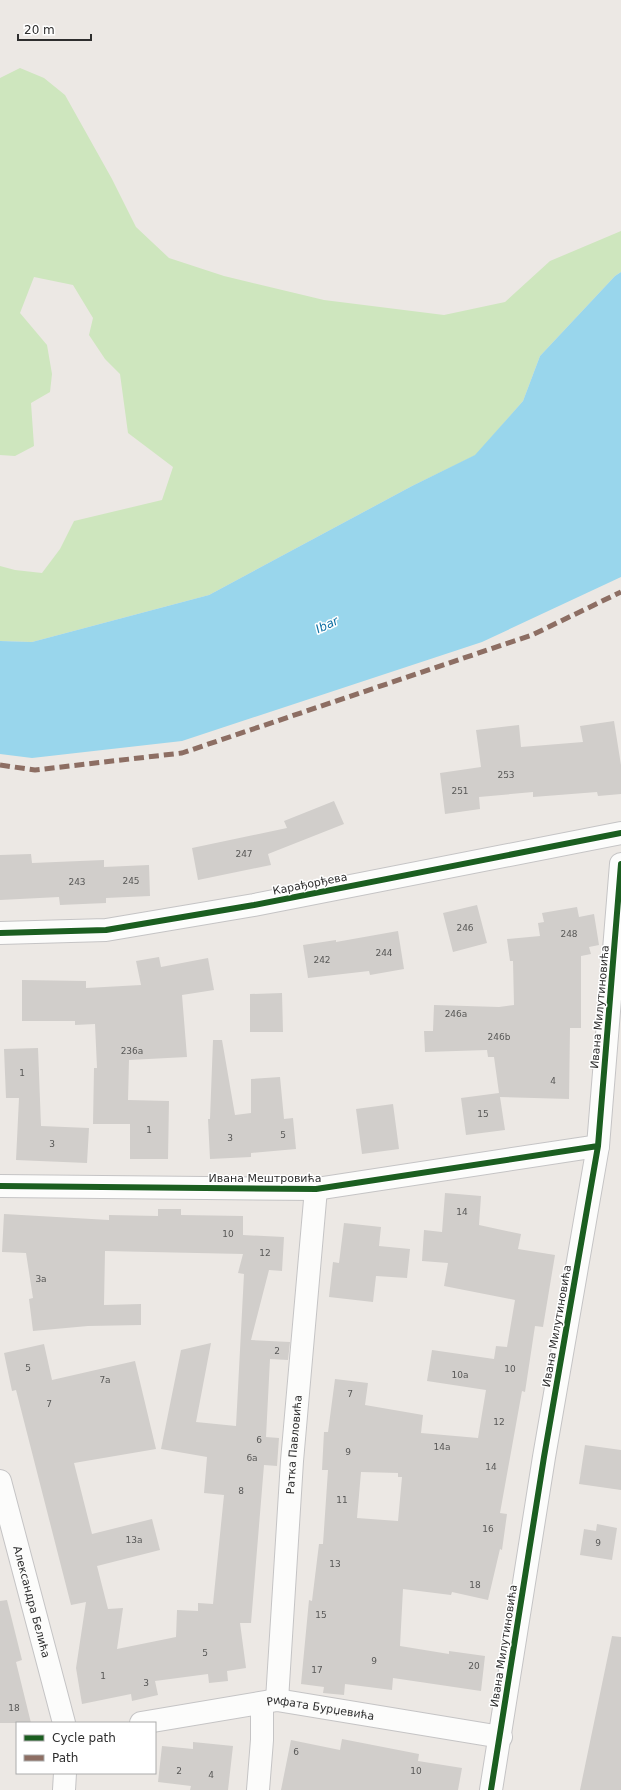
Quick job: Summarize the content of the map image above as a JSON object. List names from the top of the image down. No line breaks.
{"streets":{"street":["Карађорђева","Ивана Милутиновића","Ивана Мештровића","Ратка Павловића","Александра Белића","Рифата Бурџевића"]},"crossings":[["Ивана Милутиновића","Ивана Мештровића"],["Ивана Милутиновића","Рифата Бурџевића"],["Ивана Мештровића","Ратка Павловића"],["Ратка Павловића","Рифата Бурџевића"]],"water":["Ibar"],"house_numbers":["253","251","247","245","243","246","248","244","242","246a","246b","236a","1","4","15","1","5","3","3","14","10","12","3a","2","5","10","10a","7a","7","7","12","6","14a","9","6a","14","8","11","16","13a","9","13","18","15","5","9","20","17","1","3","18","6","2","10","4"],"legend":["Cycle path","Path"],"scale_bar":"20 m"}
